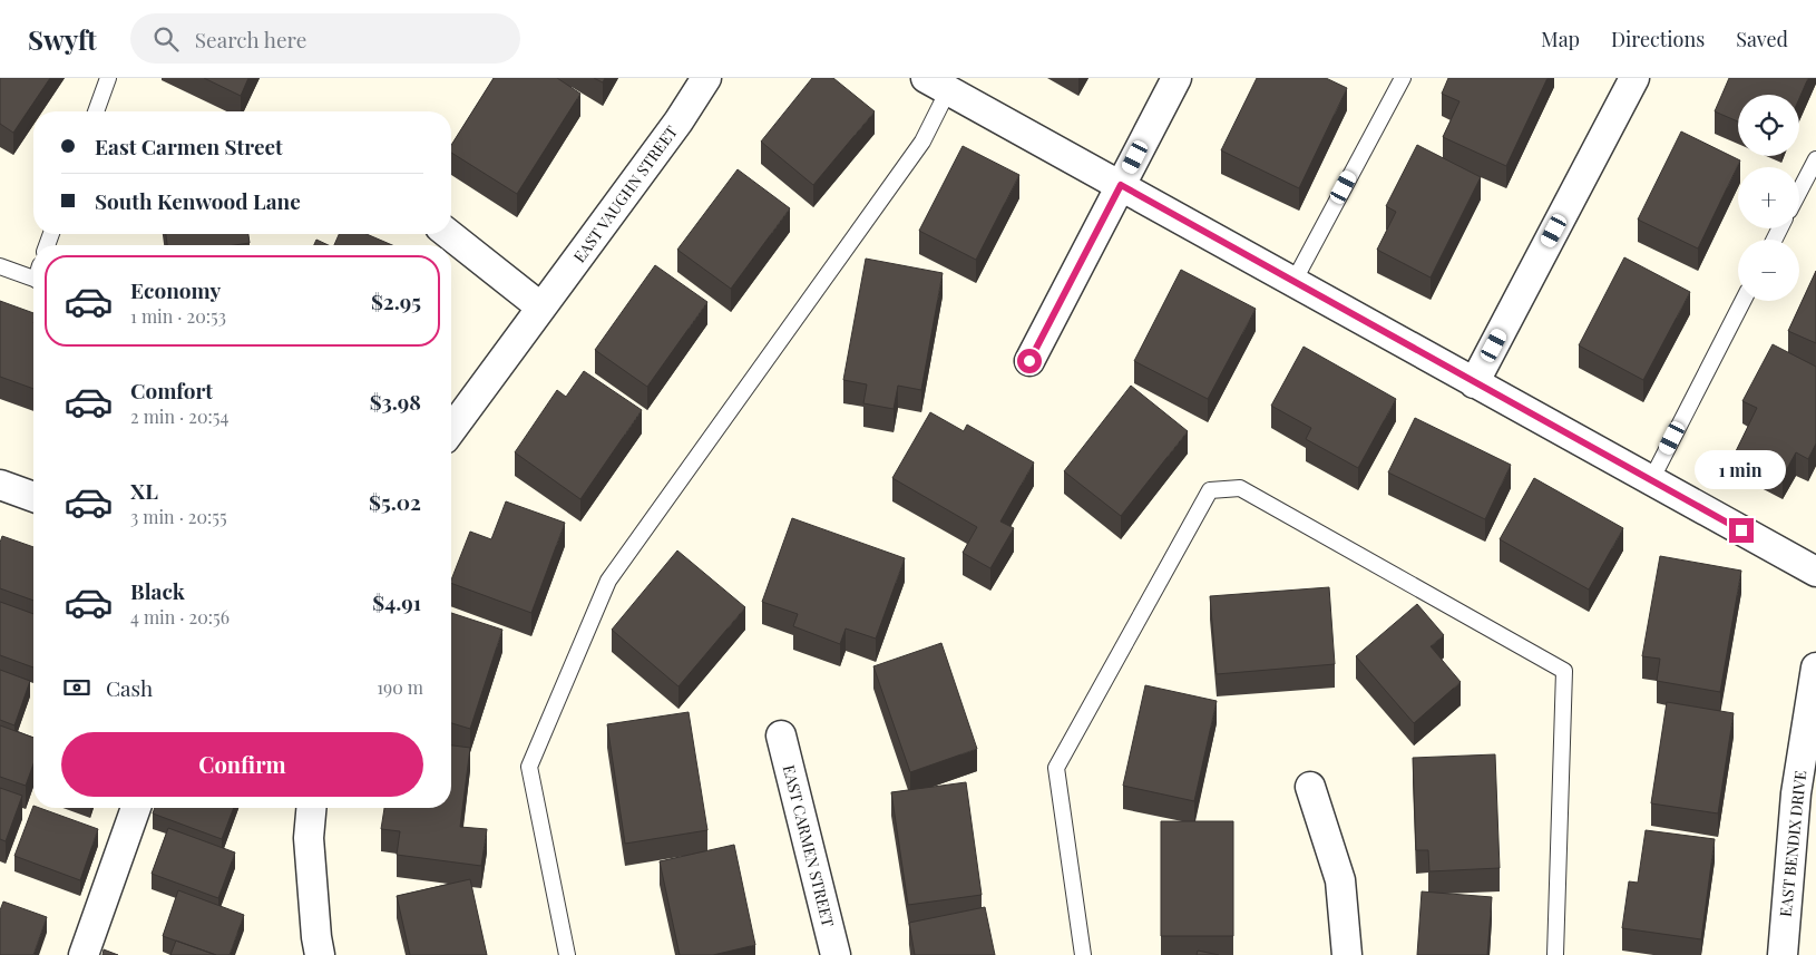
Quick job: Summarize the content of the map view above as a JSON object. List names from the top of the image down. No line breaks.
{"streets":{"street":["EAST VAUGHN STREET","EAST BENDIX DRIVE","EAST CARMEN STREET"]},"page":{"header":"Swyft","search":"Search here","nav":["Map","Directions","Saved"],"map_buttons":["+","−"],"banner":["East Carmen Street","South Kenwood Lane"],"list":[{"name":"Economy","note":"1 min · 20:53","value":"$2.95"},{"name":"Comfort","note":"2 min · 20:54","value":"$3.98"},{"name":"XL","note":"3 min · 20:55","value":"$5.02"},{"name":"Black","note":"4 min · 20:56","value":"$4.91"}],"bubble":"1 min","pay":["Cash","190 m"],"buttons":"Confirm"}}
